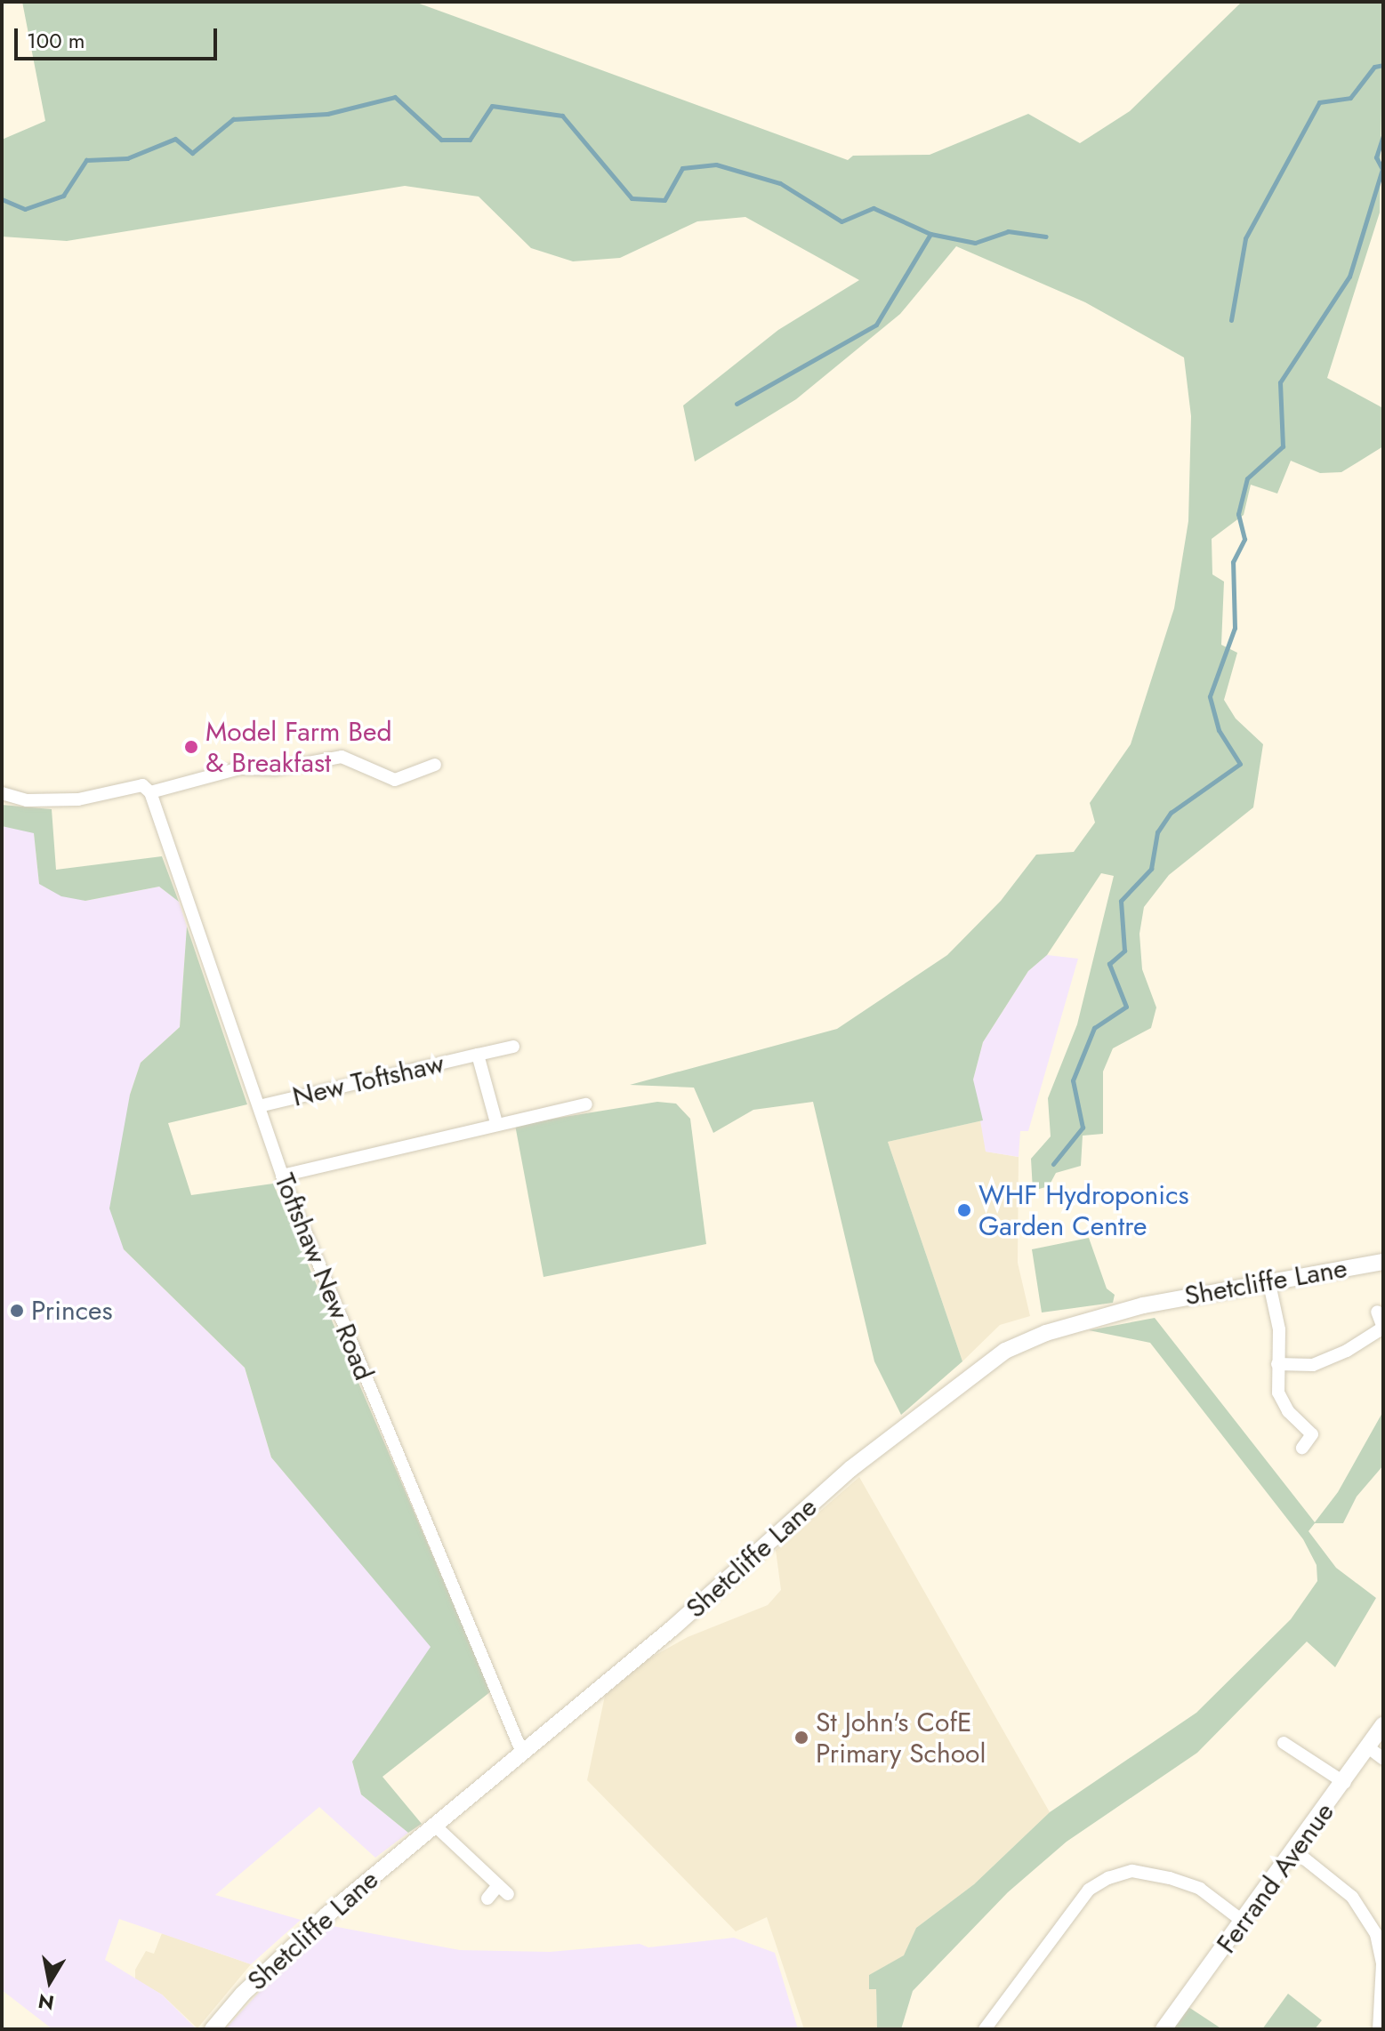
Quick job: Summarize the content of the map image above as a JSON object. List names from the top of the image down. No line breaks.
{"streets":{"street":["New Toftshaw","Toftshaw New Road","Shetcliffe Lane","Ferrand Avenue"]},"crossings":[["New Toftshaw","Toftshaw New Road"],["Toftshaw New Road","Shetcliffe Lane"]],"places":["Model Farm Bed & Breakfast","WHF Hydroponics Garden Centre","Princes","St John's CofE Primary School"],"scale_bar":"100 m","north":"bottom"}
